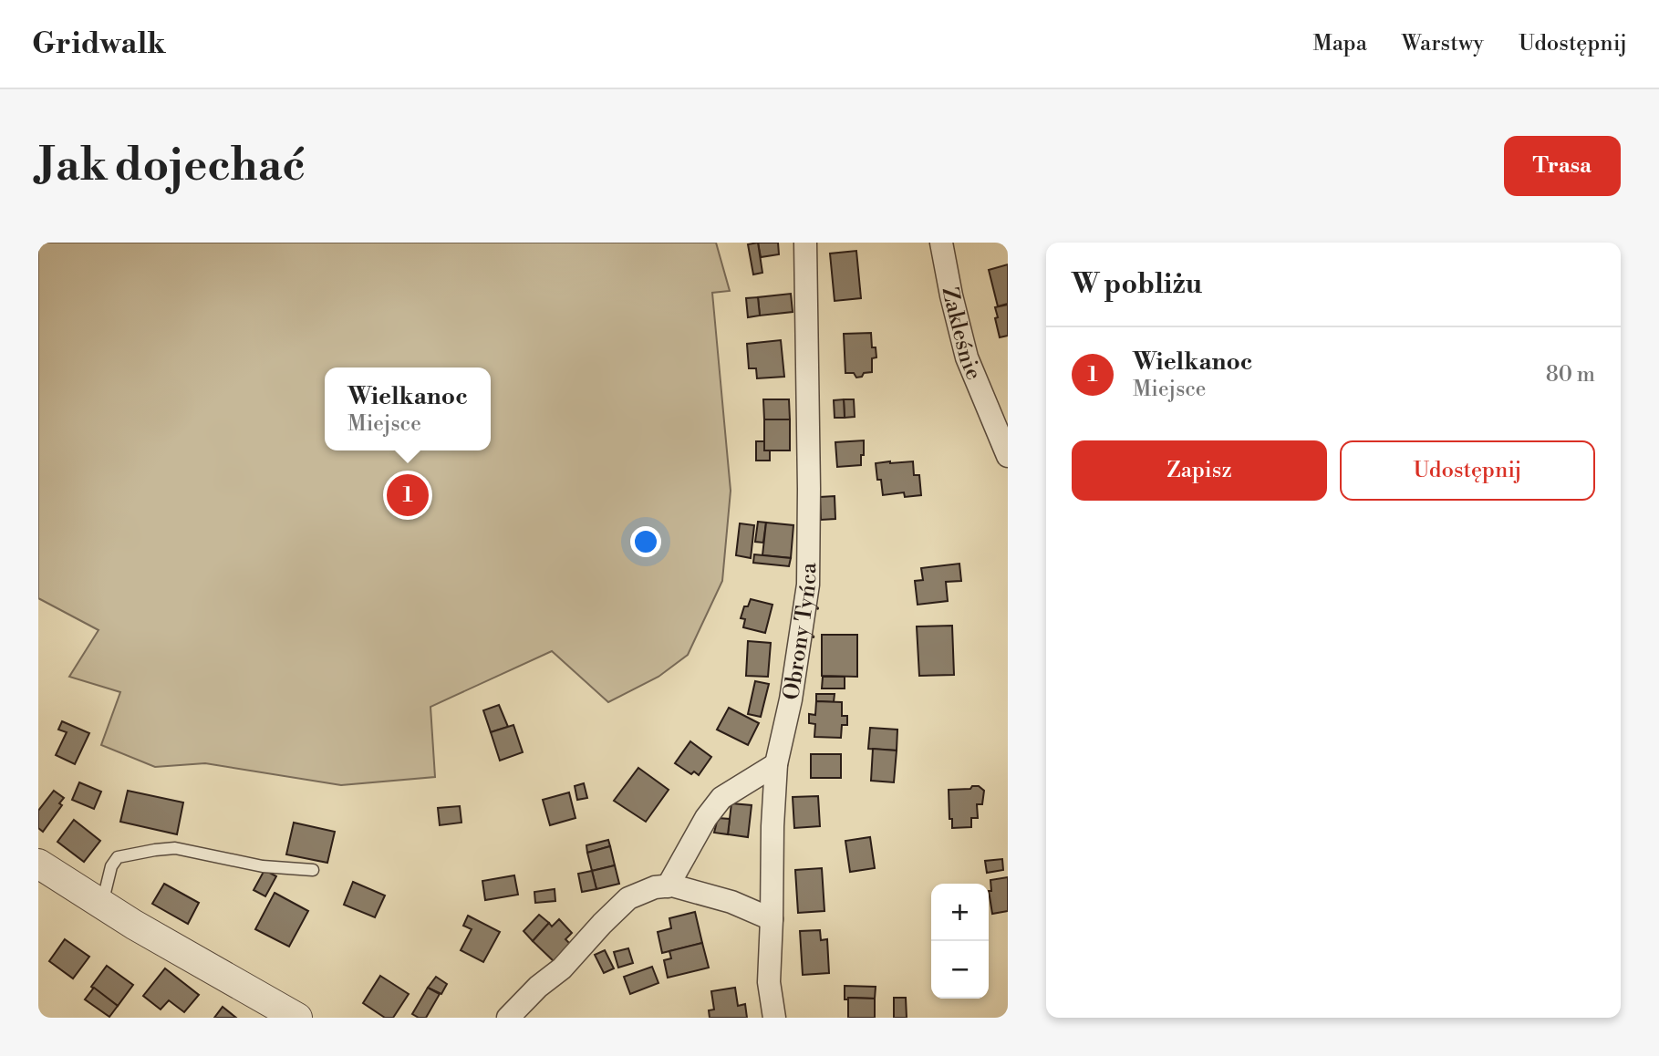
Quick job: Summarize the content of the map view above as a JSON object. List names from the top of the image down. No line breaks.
{"streets":{"street":["Zakleśnie","Obrony Tyńca"]},"page":{"header":"Gridwalk","nav":["Mapa","Warstwy","Udostępnij"],"buttons":["Trasa",["Zapisz","Udostępnij"]],"title":"Jak dojechać","heading":"W pobliżu","list":[{"mark":"1","name":"Wielkanoc","note":"Miejsce","value":"80 m"}],"popup":["Wielkanoc","Miejsce"],"pins":"1","map_buttons":["+","−"]}}
